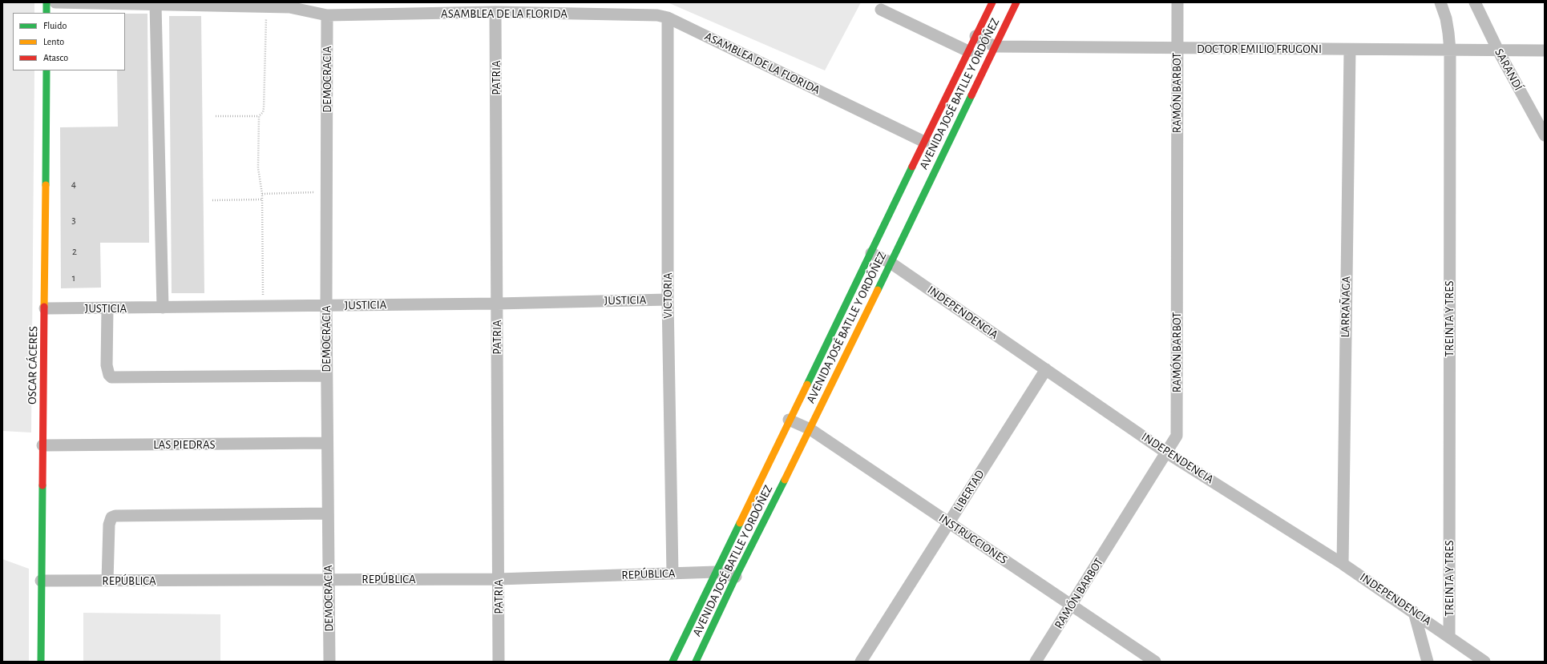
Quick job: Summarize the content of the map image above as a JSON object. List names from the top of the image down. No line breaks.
{"streets":{"main road":["AVENIDA JOSÉ BATLLE Y ORDÓÑEZ","OSCAR CÁCERES"],"street":["ASAMBLEA DE LA FLORIDA","DOCTOR EMILIO FRUGONI","SARANDÍ","PATRIA","DEMOCRACIA","RAMÓN BARBOT","VICTORIA","JUSTICIA","LARRAÑAGA","INDEPENDENCIA","TREINTA Y TRES","LAS PIEDRAS","LIBERTAD","INSTRUCCIONES","REPÚBLICA"]},"crossings":[["ASAMBLEA DE LA FLORIDA","PATRIA"],["ASAMBLEA DE LA FLORIDA","DEMOCRACIA"],["ASAMBLEA DE LA FLORIDA","AVENIDA JOSÉ BATLLE Y ORDÓÑEZ"],["ASAMBLEA DE LA FLORIDA","VICTORIA"],["DOCTOR EMILIO FRUGONI","SARANDÍ"],["DOCTOR EMILIO FRUGONI","RAMÓN BARBOT"],["DOCTOR EMILIO FRUGONI","AVENIDA JOSÉ BATLLE Y ORDÓÑEZ"],["DOCTOR EMILIO FRUGONI","LARRAÑAGA"],["DOCTOR EMILIO FRUGONI","TREINTA Y TRES"],["PATRIA","JUSTICIA"],["PATRIA","REPÚBLICA"],["DEMOCRACIA","JUSTICIA"],["DEMOCRACIA","LAS PIEDRAS"],["DEMOCRACIA","REPÚBLICA"],["RAMÓN BARBOT","INDEPENDENCIA"],["RAMÓN BARBOT","INSTRUCCIONES"],["AVENIDA JOSÉ BATLLE Y ORDÓÑEZ","INDEPENDENCIA"],["AVENIDA JOSÉ BATLLE Y ORDÓÑEZ","INSTRUCCIONES"],["AVENIDA JOSÉ BATLLE Y ORDÓÑEZ","REPÚBLICA"],["VICTORIA","JUSTICIA"],["VICTORIA","REPÚBLICA"],["JUSTICIA","OSCAR CÁCERES"],["LARRAÑAGA","INDEPENDENCIA"],["INDEPENDENCIA","TREINTA Y TRES"],["INDEPENDENCIA","LIBERTAD"],["OSCAR CÁCERES","LAS PIEDRAS"],["OSCAR CÁCERES","REPÚBLICA"],["LIBERTAD","INSTRUCCIONES"]],"house_numbers":["4","3","2","1"],"legend":["Fluido","Lento","Atasco"]}
